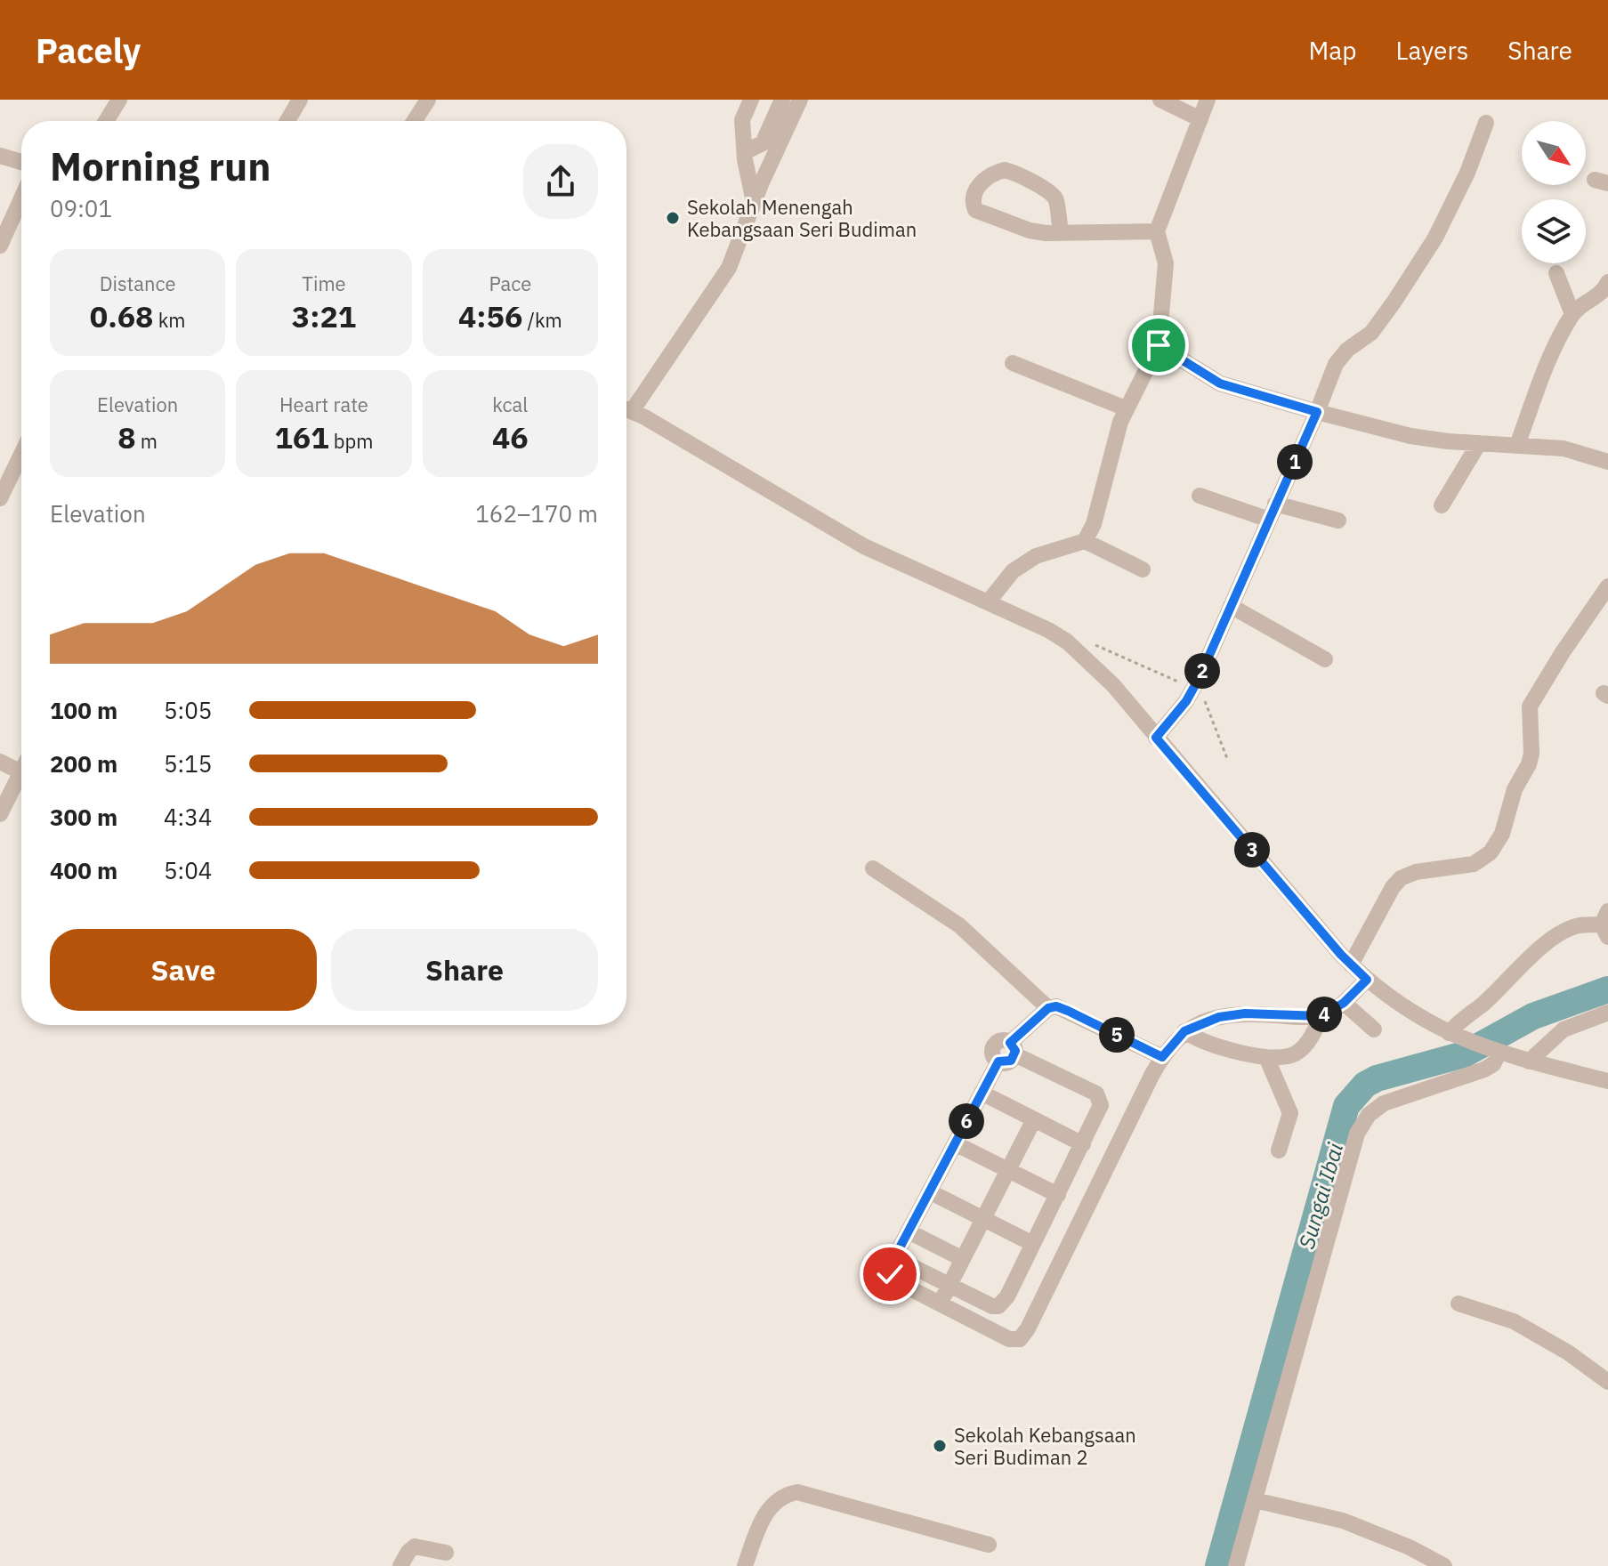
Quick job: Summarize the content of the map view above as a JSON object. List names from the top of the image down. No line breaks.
{"water":["Sungai Ibai"],"places":["Sekolah Menengah Kebangsaan Seri Budiman","Sekolah Kebangsaan Seri Budiman 2"],"north":"bottom right","page":{"header":"Pacely","nav":["Map","Layers","Share"],"heading":["Morning run","09:01"],"stats":[["Distance","0.68 km"],["Time","3:21"],["Pace","4:56 /km"],["Elevation","8 m"],["Heart rate","161 bpm"],["kcal","46"]],"pins":["1","2","3","4","5","6"],"chart":["Elevation","162–170 m"],"list":[{"name":"100 m","note":"5:05"},{"name":"200 m","note":"5:15"},{"name":"300 m","note":"4:34"},{"name":"400 m","note":"5:04"}],"buttons":["Save","Share"]}}
